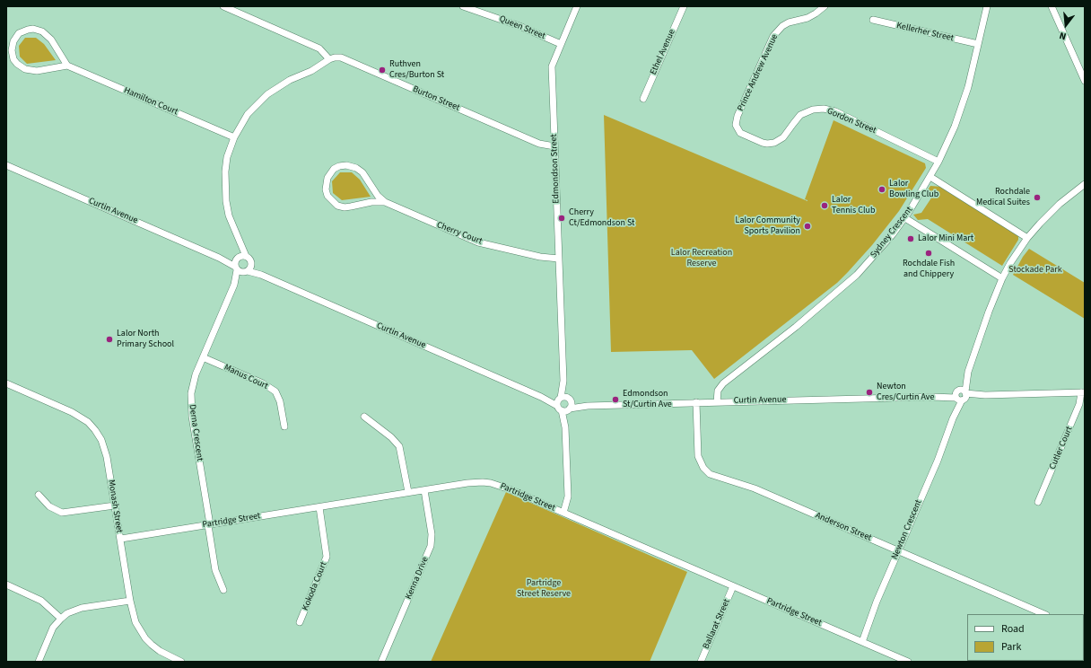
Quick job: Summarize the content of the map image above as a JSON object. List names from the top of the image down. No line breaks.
{"streets":{"street":["Queen Street","Kellerher Street","Ethel Avenue","Prince Andrew Avenue","Burton Street","Hamilton Court","Gordon Street","Edmondson Street","Curtin Avenue","Sydney Crescent","Cherry Court","Manus Court","Derna Crescent","Cutler Court","Partridge Street","Monash Street","Anderson Street","Newton Crescent","Kenna Drive","Kokoda Court","Ballarat Street"]},"crossings":[["Queen Street","Edmondson Street"],["Kellerher Street","Sydney Crescent"],["Prince Andrew Avenue","Gordon Street"],["Burton Street","Edmondson Street"],["Burton Street","Curtin Avenue"],["Hamilton Court","Curtin Avenue"],["Gordon Street","Sydney Crescent"],["Edmondson Street","Curtin Avenue"],["Edmondson Street","Cherry Court"],["Edmondson Street","Partridge Street"],["Curtin Avenue","Sydney Crescent"],["Curtin Avenue","Derna Crescent"],["Curtin Avenue","Cutler Court"],["Curtin Avenue","Anderson Street"],["Curtin Avenue","Newton Crescent"],["Manus Court","Derna Crescent"],["Derna Crescent","Partridge Street"],["Partridge Street","Monash Street"],["Partridge Street","Newton Crescent"],["Partridge Street","Kenna Drive"],["Partridge Street","Kokoda Court"],["Partridge Street","Ballarat Street"],["Anderson Street","Newton Crescent"]],"parks":["Lalor Recreation Reserve","Stockade Park","Partridge Street Reserve"],"places":["Ruthven Cres/Burton St","Lalor Bowling Club","Rochdale Medical Suites","Lalor Tennis Club","Cherry Ct/Edmondson St","Lalor Community Sports Pavilion","Lalor Mini Mart","Rochdale Fish and Chippery","Lalor North Primary School","Newton Cres/Curtin Ave","Edmondson St/Curtin Ave"],"legend":["Road","Park"],"north":"bottom"}
